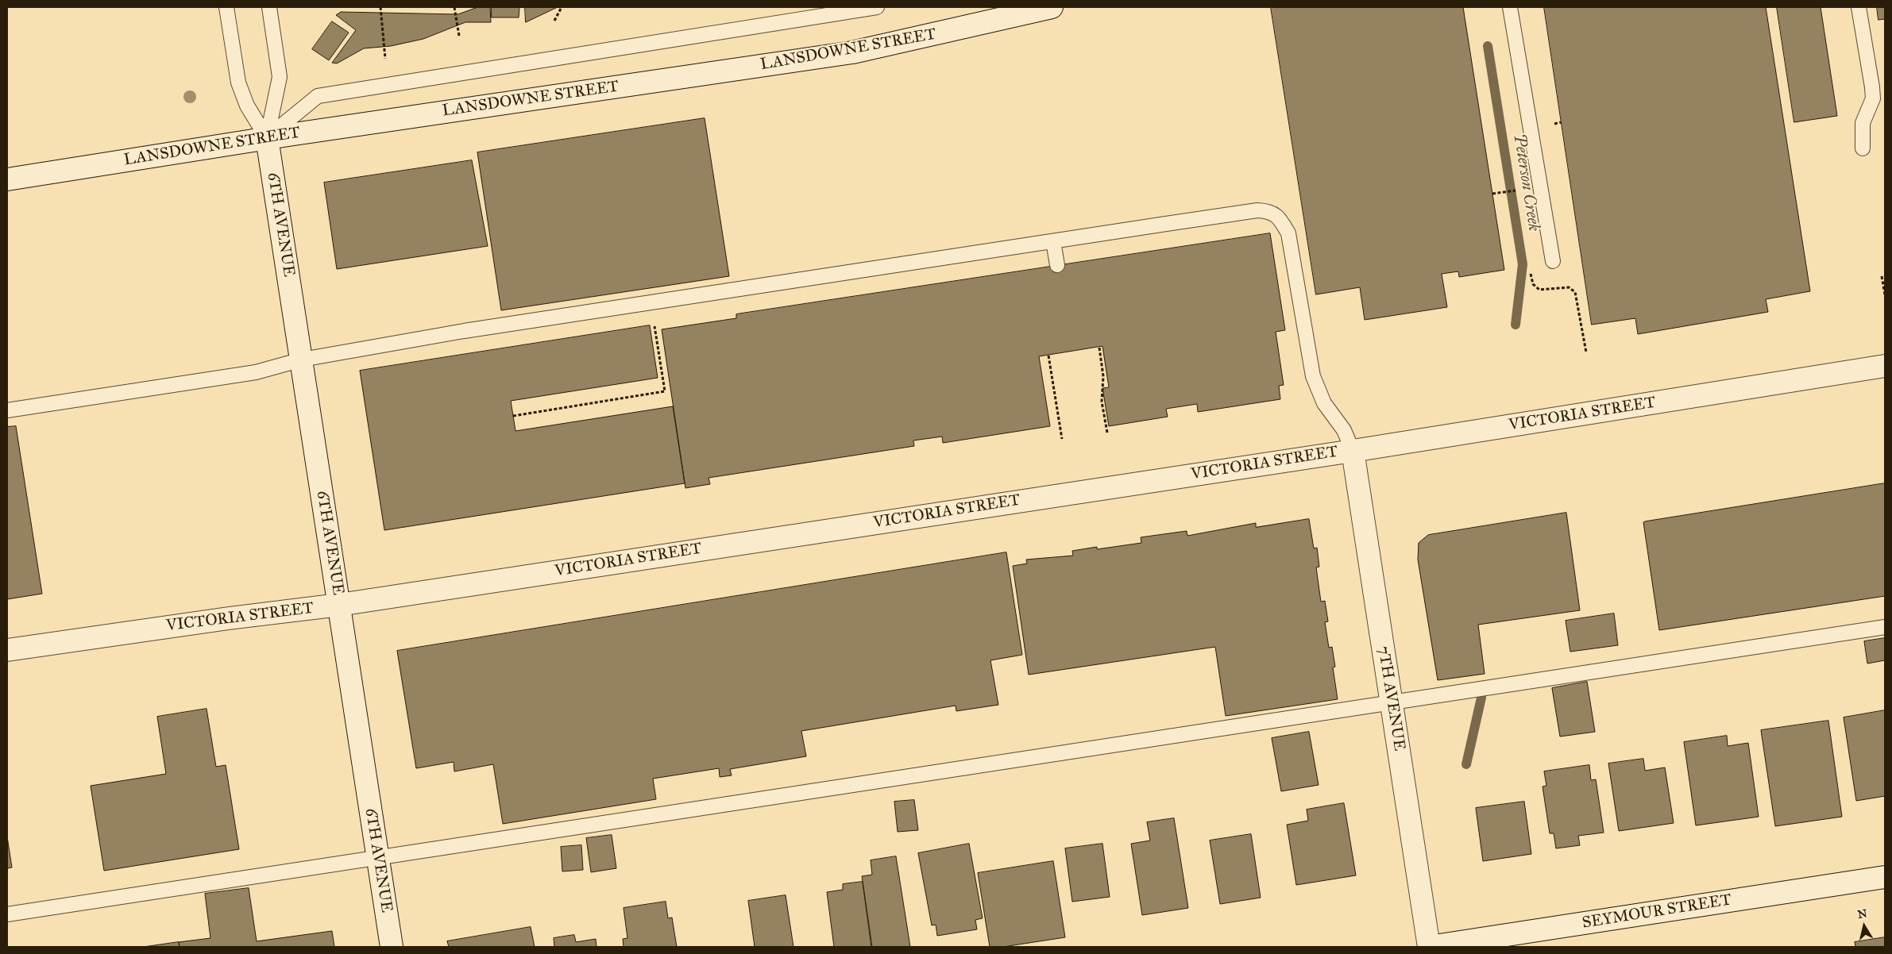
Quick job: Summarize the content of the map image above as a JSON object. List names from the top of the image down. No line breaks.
{"streets":{"street":["LANSDOWNE STREET","6TH AVENUE","VICTORIA STREET","7TH AVENUE","SEYMOUR STREET"]},"crossings":[["LANSDOWNE STREET","6TH AVENUE"],["6TH AVENUE","VICTORIA STREET"],["VICTORIA STREET","7TH AVENUE"],["7TH AVENUE","SEYMOUR STREET"]],"water":["Peterson Creek"],"north":"top"}
